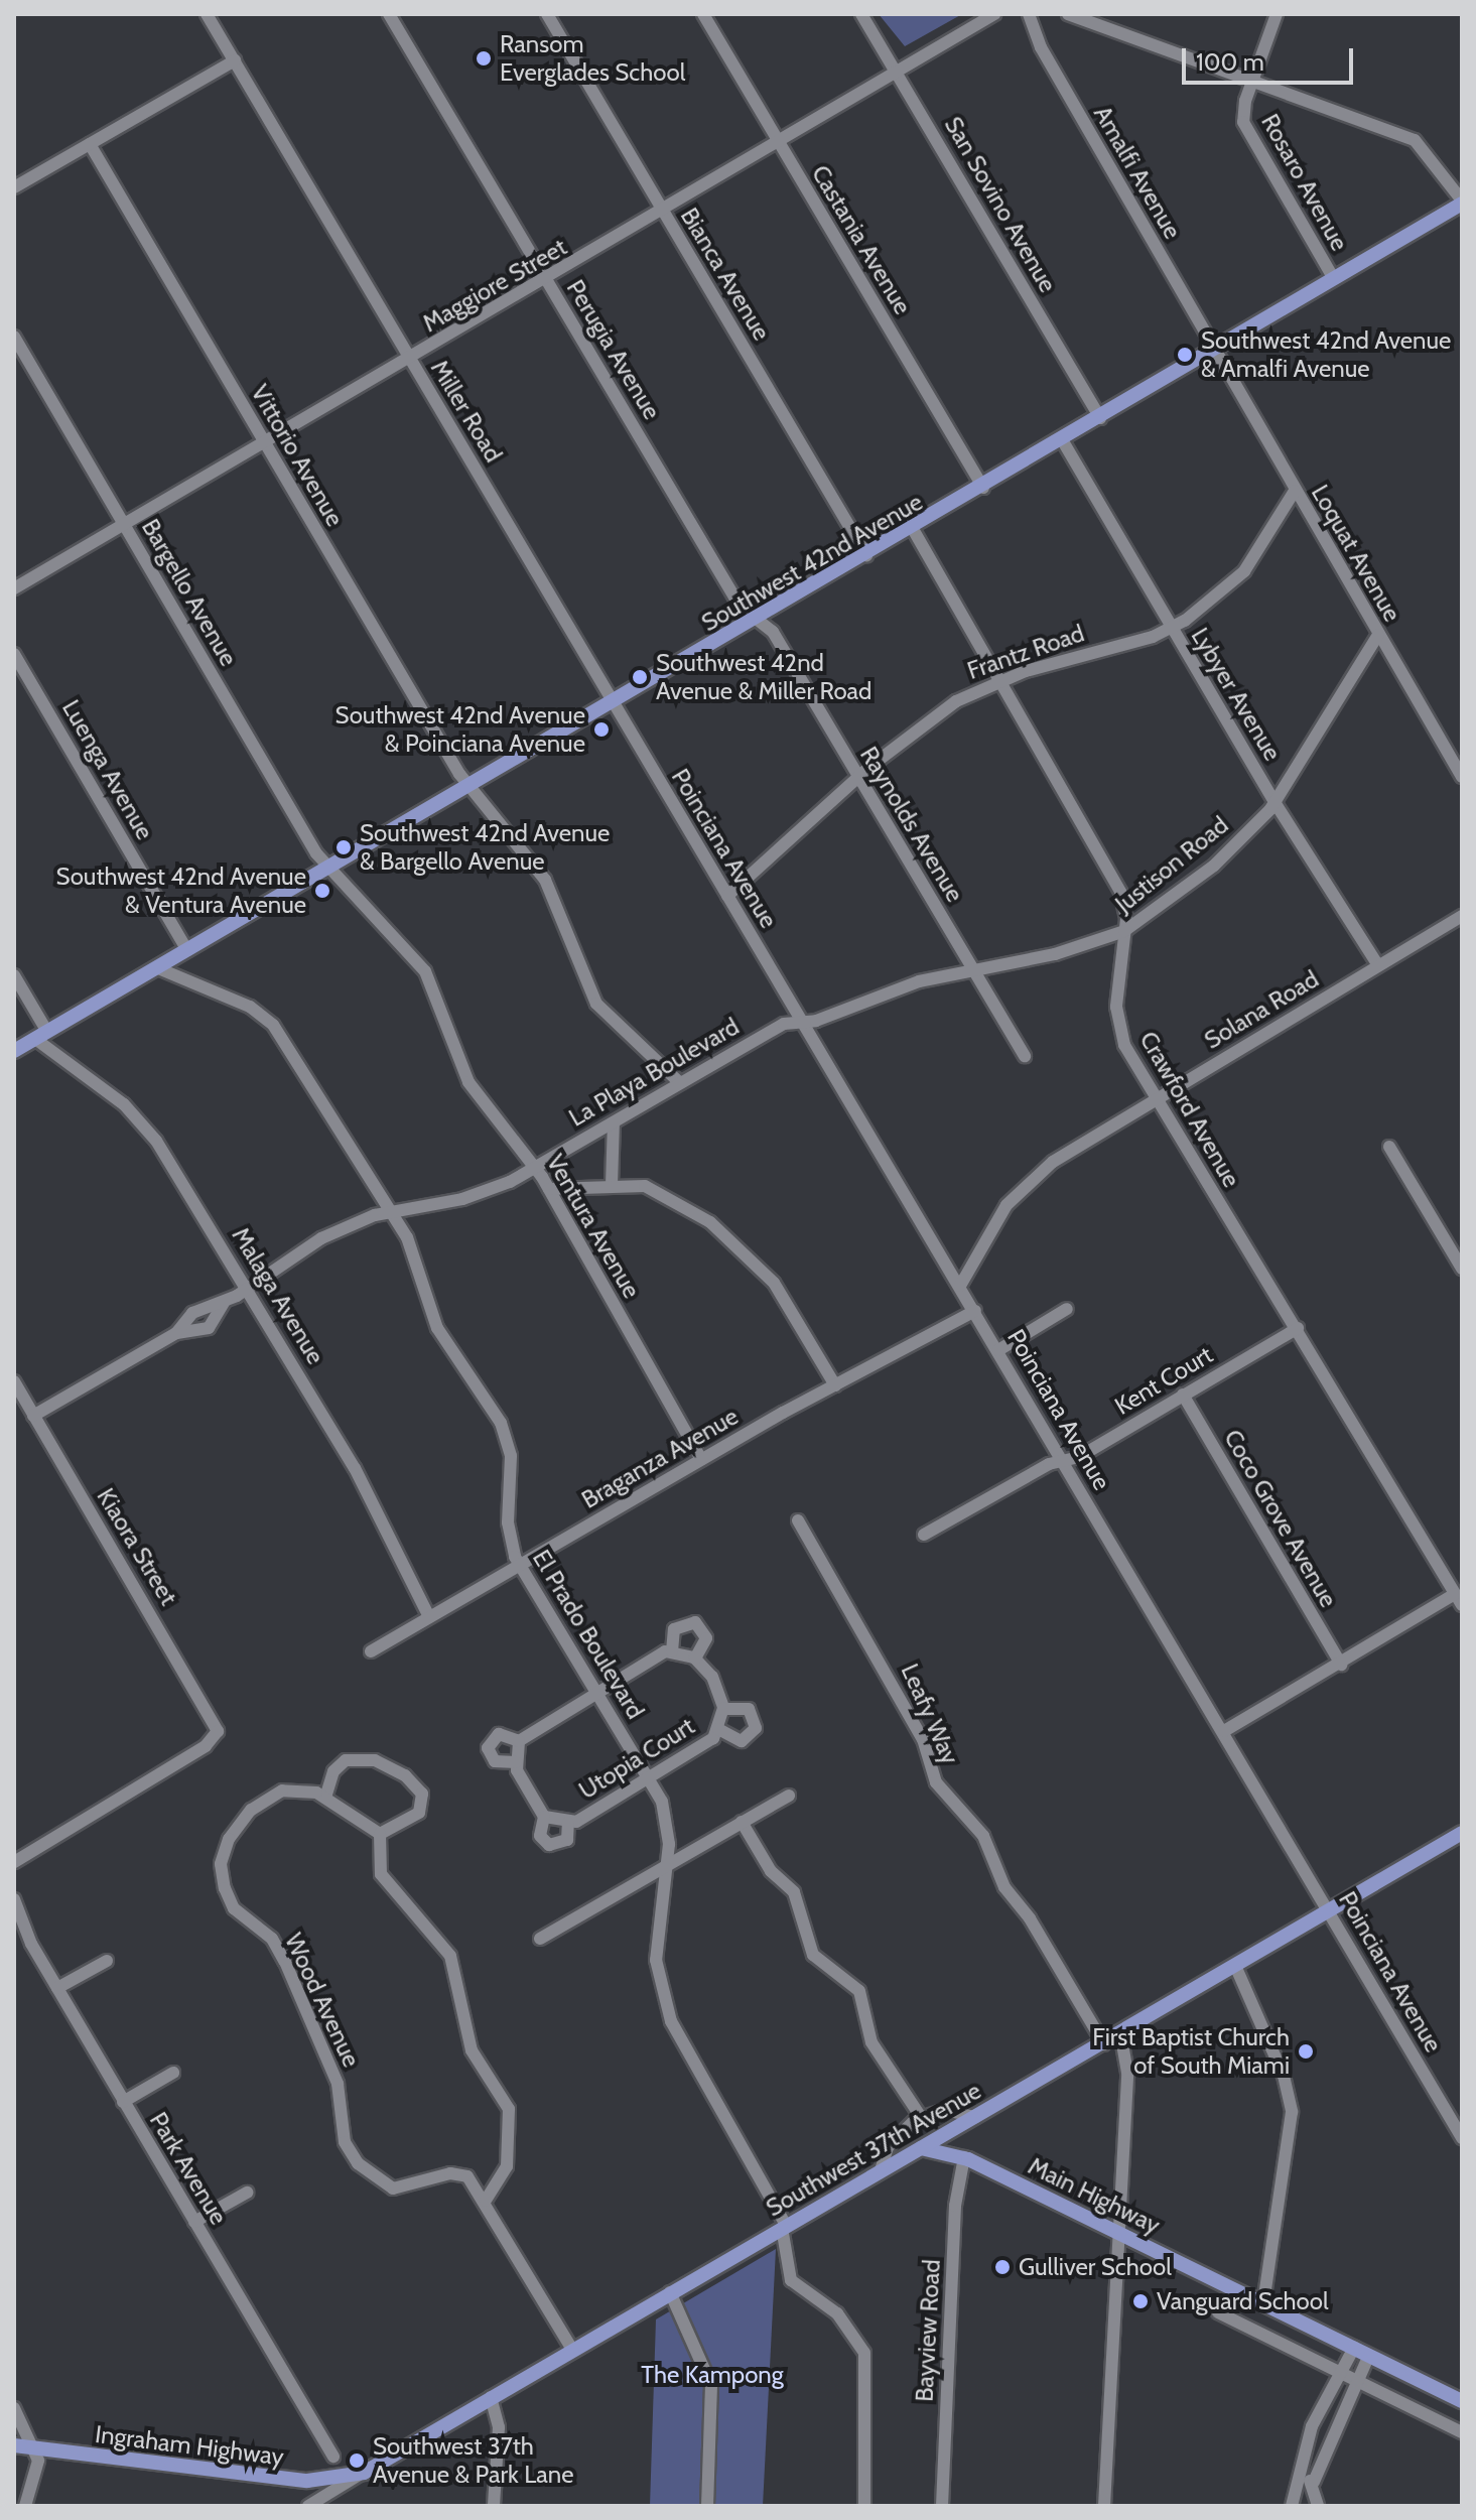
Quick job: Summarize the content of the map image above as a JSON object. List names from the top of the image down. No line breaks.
{"streets":{"main road":["Southwest 42nd Avenue","Southwest 37th Avenue","Main Highway","Ingraham Highway"],"street":["Amalfi Avenue","Rosaro Avenue","San Sovino Avenue","Castania Avenue","Bianca Avenue","Maggiore Street","Perugia Avenue","Miller Road","Vittorio Avenue","Loquat Avenue","Bargello Avenue","Frantz Road","Lybyer Avenue","Luenga Avenue","Raynolds Avenue","Poinciana Avenue","Justison Road","Solana Road","La Playa Boulevard","Crawford Avenue","Ventura Avenue","Malaga Avenue","Kent Court","Braganza Avenue","Coco Grove Avenue","Kiaora Street","El Prado Boulevard","Leafy Way","Utopia Court","Wood Avenue","Park Avenue","Bayview Road"]},"crossings":[["Amalfi Avenue","Loquat Avenue"],["Amalfi Avenue","Southwest 42nd Avenue"],["Rosaro Avenue","Southwest 42nd Avenue"],["San Sovino Avenue","Maggiore Street"],["San Sovino Avenue","Southwest 42nd Avenue"],["Castania Avenue","Maggiore Street"],["Castania Avenue","Southwest 42nd Avenue"],["Bianca Avenue","Maggiore Street"],["Bianca Avenue","Southwest 42nd Avenue"],["Maggiore Street","Perugia Avenue"],["Maggiore Street","Miller Road"],["Maggiore Street","Vittorio Avenue"],["Maggiore Street","Bargello Avenue"],["Perugia Avenue","Southwest 42nd Avenue"],["Perugia Avenue","Raynolds Avenue"],["Miller Road","Southwest 42nd Avenue"],["Miller Road","Poinciana Avenue"],["Vittorio Avenue","Southwest 42nd Avenue"],["Vittorio Avenue","La Playa Boulevard"],["Loquat Avenue","Southwest 42nd Avenue"],["Loquat Avenue","Frantz Road"],["Loquat Avenue","Justison Road"],["Southwest 42nd Avenue","Bargello Avenue"],["Southwest 42nd Avenue","Lybyer Avenue"],["Southwest 42nd Avenue","Luenga Avenue"],["Southwest 42nd Avenue","Raynolds Avenue"],["Southwest 42nd Avenue","Poinciana Avenue"],["Southwest 42nd Avenue","Crawford Avenue"],["Southwest 42nd Avenue","Ventura Avenue"],["Southwest 42nd Avenue","Malaga Avenue"],["Southwest 42nd Avenue","El Prado Boulevard"],["Bargello Avenue","Ventura Avenue"],["Frantz Road","Lybyer Avenue"],["Frantz Road","Raynolds Avenue"],["Frantz Road","Poinciana Avenue"],["Frantz Road","Crawford Avenue"],["Lybyer Avenue","Justison Road"],["Lybyer Avenue","Solana Road"],["Raynolds Avenue","Justison Road"],["Poinciana Avenue","Justison Road"],["Poinciana Avenue","Solana Road"],["Poinciana Avenue","La Playa Boulevard"],["Poinciana Avenue","Kent Court"],["Poinciana Avenue","Braganza Avenue"],["Poinciana Avenue","Southwest 37th Avenue"],["Justison Road","La Playa Boulevard"],["Justison Road","Crawford Avenue"],["Solana Road","Crawford Avenue"],["La Playa Boulevard","Ventura Avenue"],["La Playa Boulevard","Malaga Avenue"],["La Playa Boulevard","Kiaora Street"],["La Playa Boulevard","El Prado Boulevard"],["Crawford Avenue","Kent Court"],["Ventura Avenue","Braganza Avenue"],["Malaga Avenue","Braganza Avenue"],["Kent Court","Coco Grove Avenue"],["Braganza Avenue","El Prado Boulevard"],["El Prado Boulevard","Utopia Court"],["El Prado Boulevard","Southwest 37th Avenue"],["Leafy Way","Southwest 37th Avenue"],["Southwest 37th Avenue","Main Highway"],["Southwest 37th Avenue","Ingraham Highway"],["Main Highway","Bayview Road"]],"parks":["The Kampong"],"places":["Ransom Everglades School","Southwest 42nd Avenue & Amalfi Avenue","Southwest 42nd Avenue & Miller Road","Southwest 42nd Avenue & Poinciana Avenue","Southwest 42nd Avenue & Bargello Avenue","Southwest 42nd Avenue & Ventura Avenue","First Baptist Church of South Miami","Gulliver School","Vanguard School","Southwest 37th Avenue & Park Lane"],"scale_bar":"100 m"}
